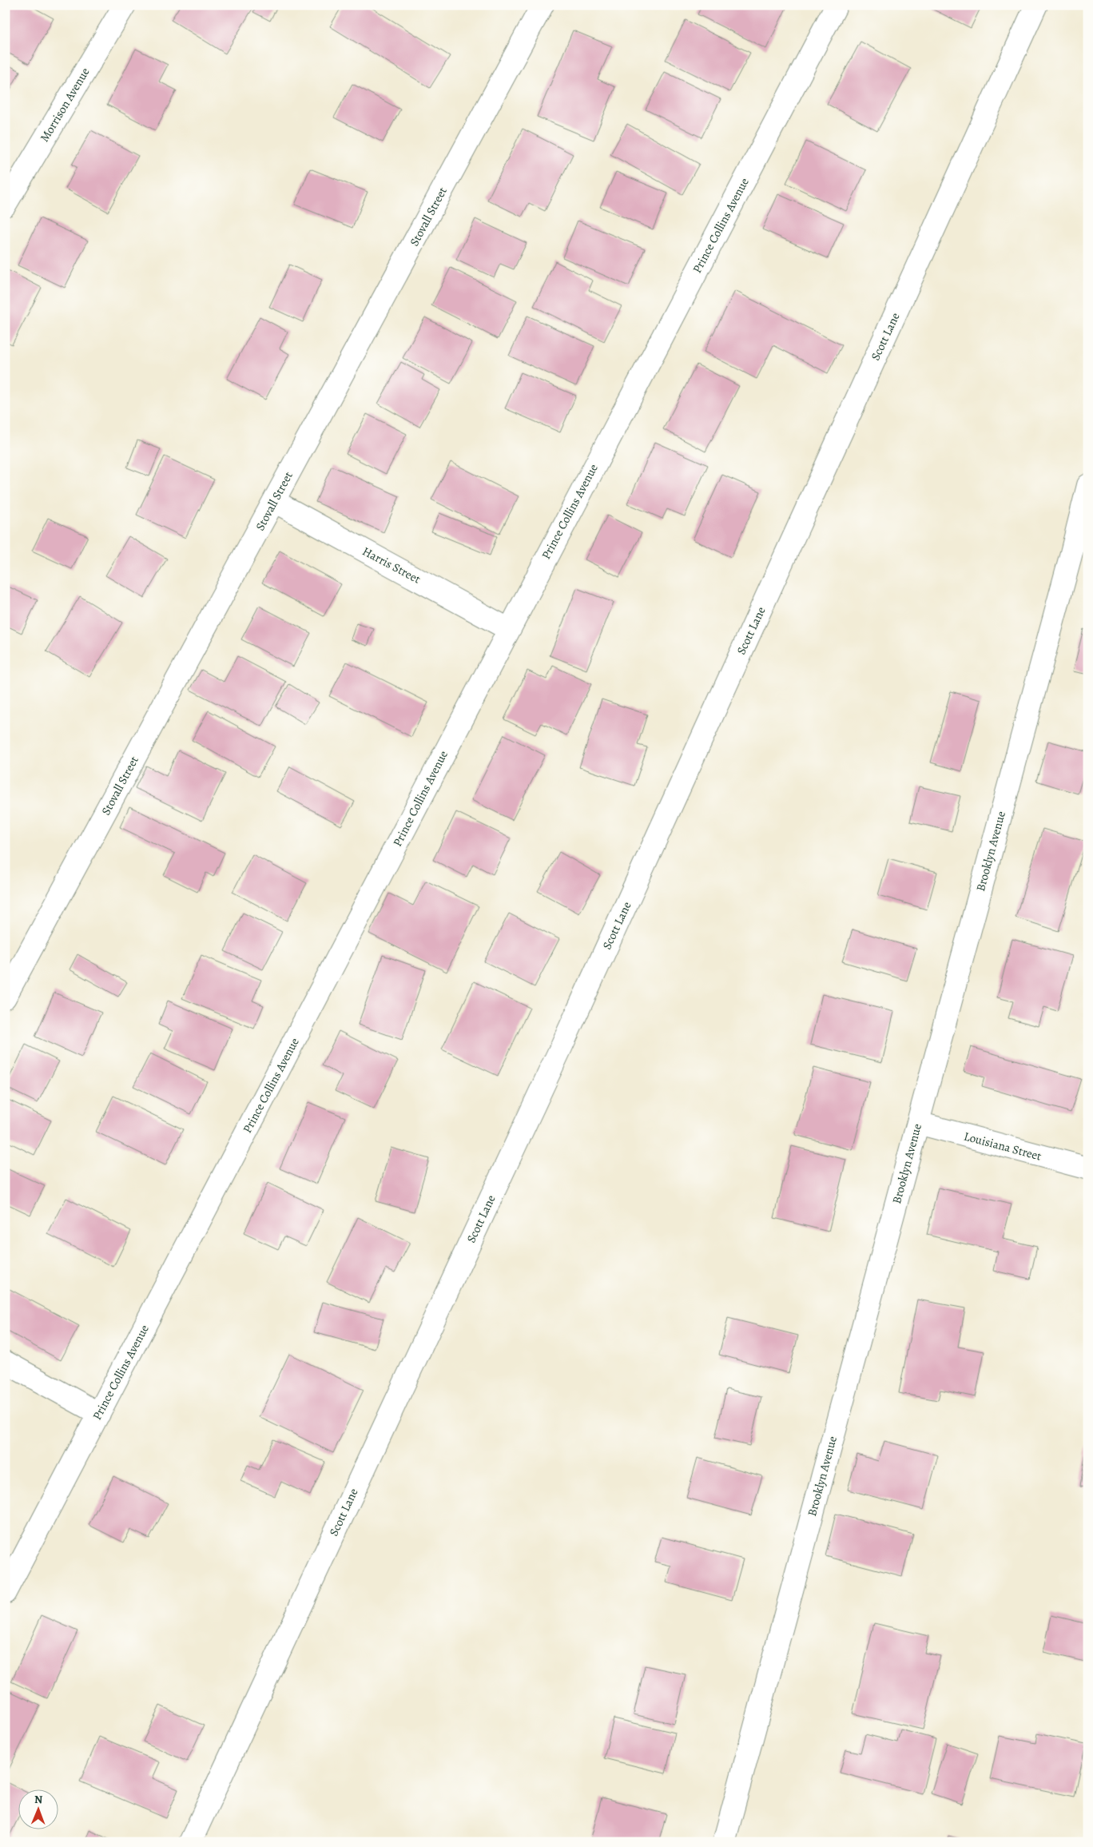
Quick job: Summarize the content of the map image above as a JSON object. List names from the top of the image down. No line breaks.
{"streets":{"street":["Morrison Avenue","Stovall Street","Prince Collins Avenue","Scott Lane","Harris Street","Brooklyn Avenue","Louisiana Street"]},"crossings":[["Stovall Street","Harris Street"],["Prince Collins Avenue","Harris Street"],["Brooklyn Avenue","Louisiana Street"]],"north":"top"}
